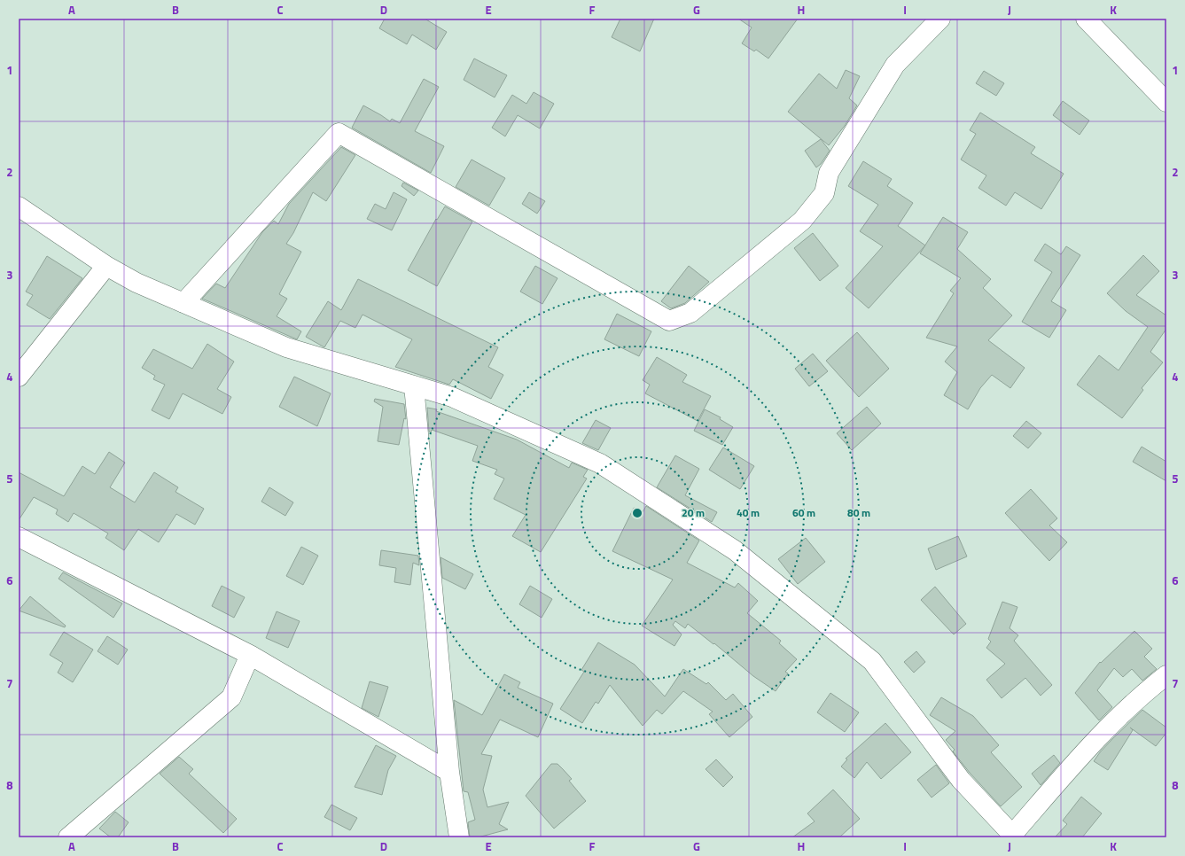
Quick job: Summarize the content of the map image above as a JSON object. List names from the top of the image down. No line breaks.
{"grid":{"columns":["A","B","C","D","E","F","G","H","I","J","K"],"rows":["1","2","3","4","5","6","7","8"]},"rings":["20 m","40 m","60 m","80 m"]}
